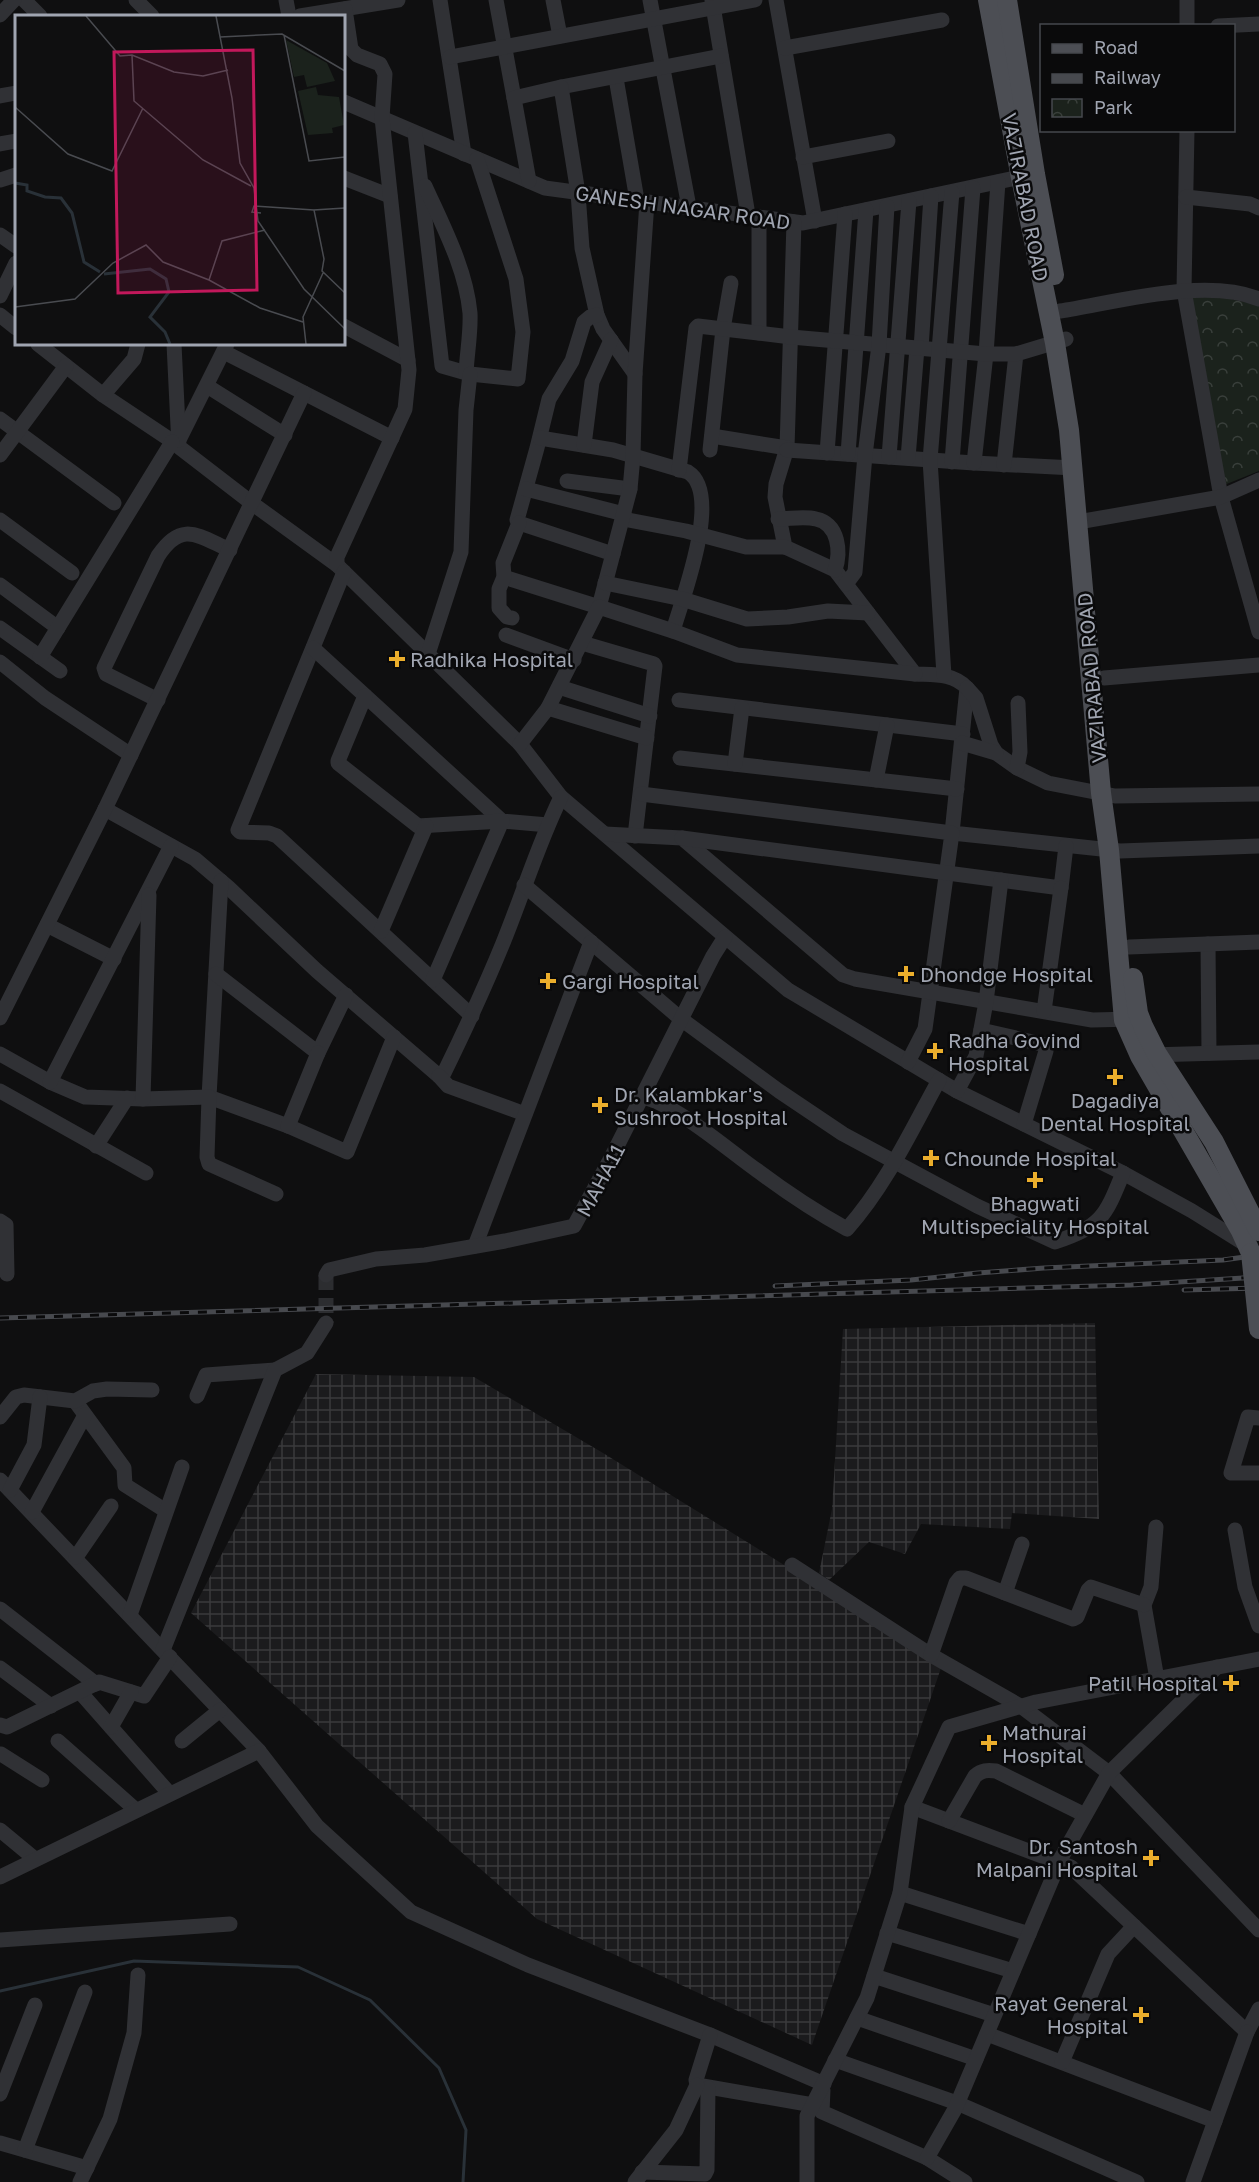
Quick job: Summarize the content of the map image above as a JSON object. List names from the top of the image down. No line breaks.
{"streets":{"main road":["VAZIRABAD ROAD"],"street":["GANESH NAGAR ROAD","MAHA11"]},"crossings":[["VAZIRABAD ROAD","GANESH NAGAR ROAD"]],"places":{"health":["Radhika Hospital","Dhondge Hospital","Gargi Hospital","Radha Govind Hospital","Dagadiya Dental Hospital","Dr. Kalambkar's Sushroot Hospital","Chounde Hospital","Bhagwati Multispeciality Hospital","Patil Hospital","Mathurai Hospital","Dr. Santosh Malpani Hospital","Rayat General Hospital"]},"legend":["Road","Railway","Park"]}
